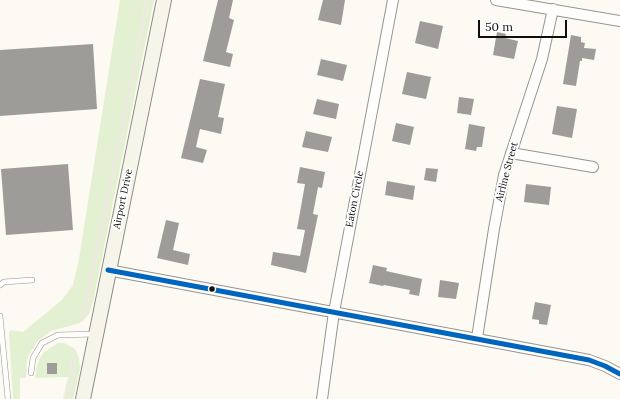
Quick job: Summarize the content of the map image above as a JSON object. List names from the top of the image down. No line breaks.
{"streets":{"street":["Airline Street","Airport Drive","Eaton Circle"]},"scale_bar":"50 m"}
